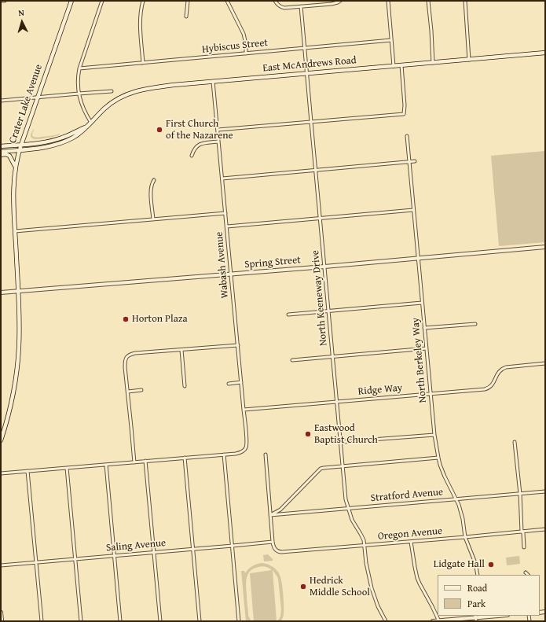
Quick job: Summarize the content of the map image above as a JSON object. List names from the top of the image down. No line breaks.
{"streets":{"main road":["East McAndrews Road","Crater Lake Avenue"],"street":["Hybiscus Street","Spring Street","Wabash Avenue","North Keeneway Drive","North Berkeley Way","Ridge Way","Stratford Avenue","Oregon Avenue","Saling Avenue"]},"crossings":[["Hybiscus Street","North Keeneway Drive"],["East McAndrews Road","Crater Lake Avenue"],["East McAndrews Road","Wabash Avenue"],["East McAndrews Road","North Keeneway Drive"],["Crater Lake Avenue","Spring Street"],["Spring Street","Wabash Avenue"],["Spring Street","North Keeneway Drive"],["Spring Street","North Berkeley Way"],["Wabash Avenue","Ridge Way"],["North Keeneway Drive","Ridge Way"],["North Keeneway Drive","Stratford Avenue"],["North Keeneway Drive","Oregon Avenue"],["North Berkeley Way","Ridge Way"],["North Berkeley Way","Stratford Avenue"],["North Berkeley Way","Oregon Avenue"],["Oregon Avenue","Saling Avenue"]],"places":["First Church of the Nazarene","Horton Plaza","Eastwood Baptist Church","Lidgate Hall","Hedrick Middle School"],"legend":["Road","Park"],"north":"top"}
